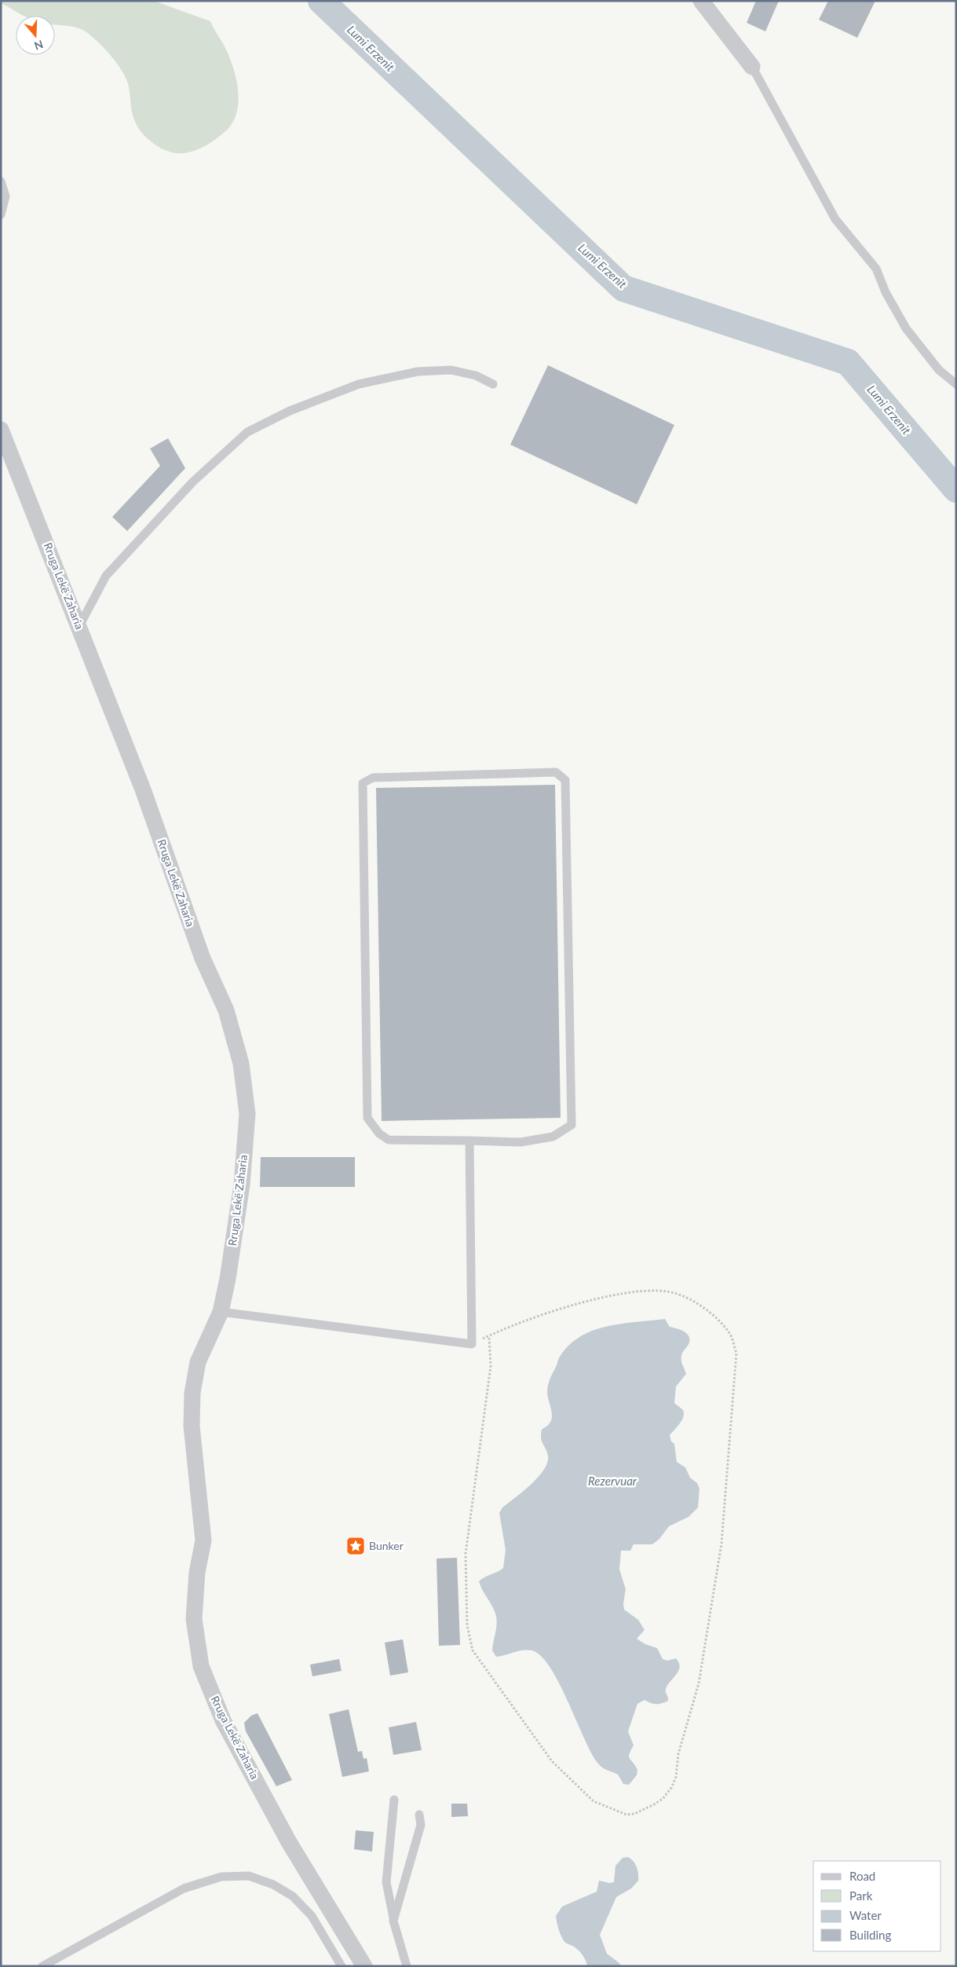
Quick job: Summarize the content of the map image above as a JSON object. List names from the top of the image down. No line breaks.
{"streets":{"street":["Rruga Lekë Zaharia"]},"water":["Lumi Erzenit","Rezervuar"],"places":{"place":["Bunker"]},"legend":["Road","Park","Water","Building"],"north":"bottom"}
